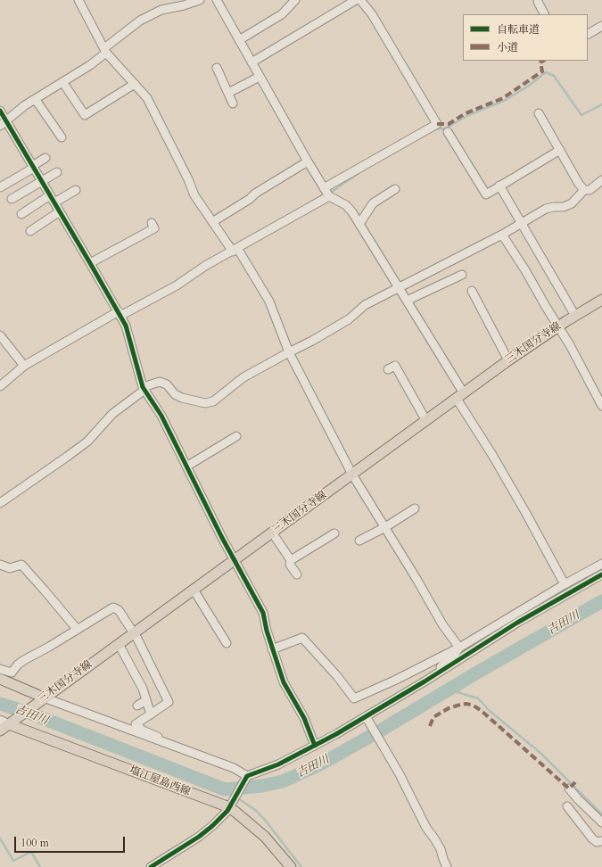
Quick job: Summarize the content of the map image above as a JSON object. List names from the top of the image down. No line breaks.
{"streets":{"main road":["三木国分寺線","塩江屋島西線"]},"crossings":[["三木国分寺線","塩江屋島西線"]],"water":["吉田川"],"legend":["自転車道","小道"],"scale_bar":"100 m"}
